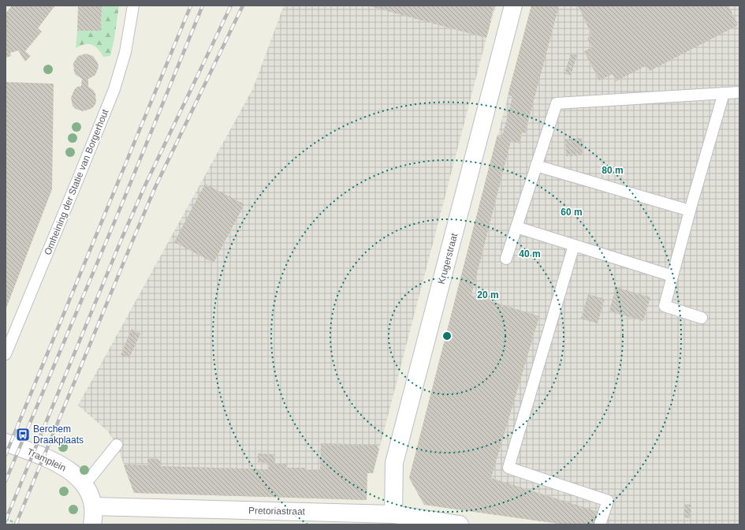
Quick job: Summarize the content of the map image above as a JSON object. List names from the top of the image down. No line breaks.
{"streets":{"street":["Krugerstraat","Tramplein","Pretoriastraat"],"lane":["Omheining der Statie van Borgerhout"]},"crossings":[["Krugerstraat","Pretoriastraat"],["Tramplein","Pretoriastraat"]],"places":{"bus stop":["Berchem Draakplaats"]},"rings":["80 m","60 m","40 m","20 m"]}
